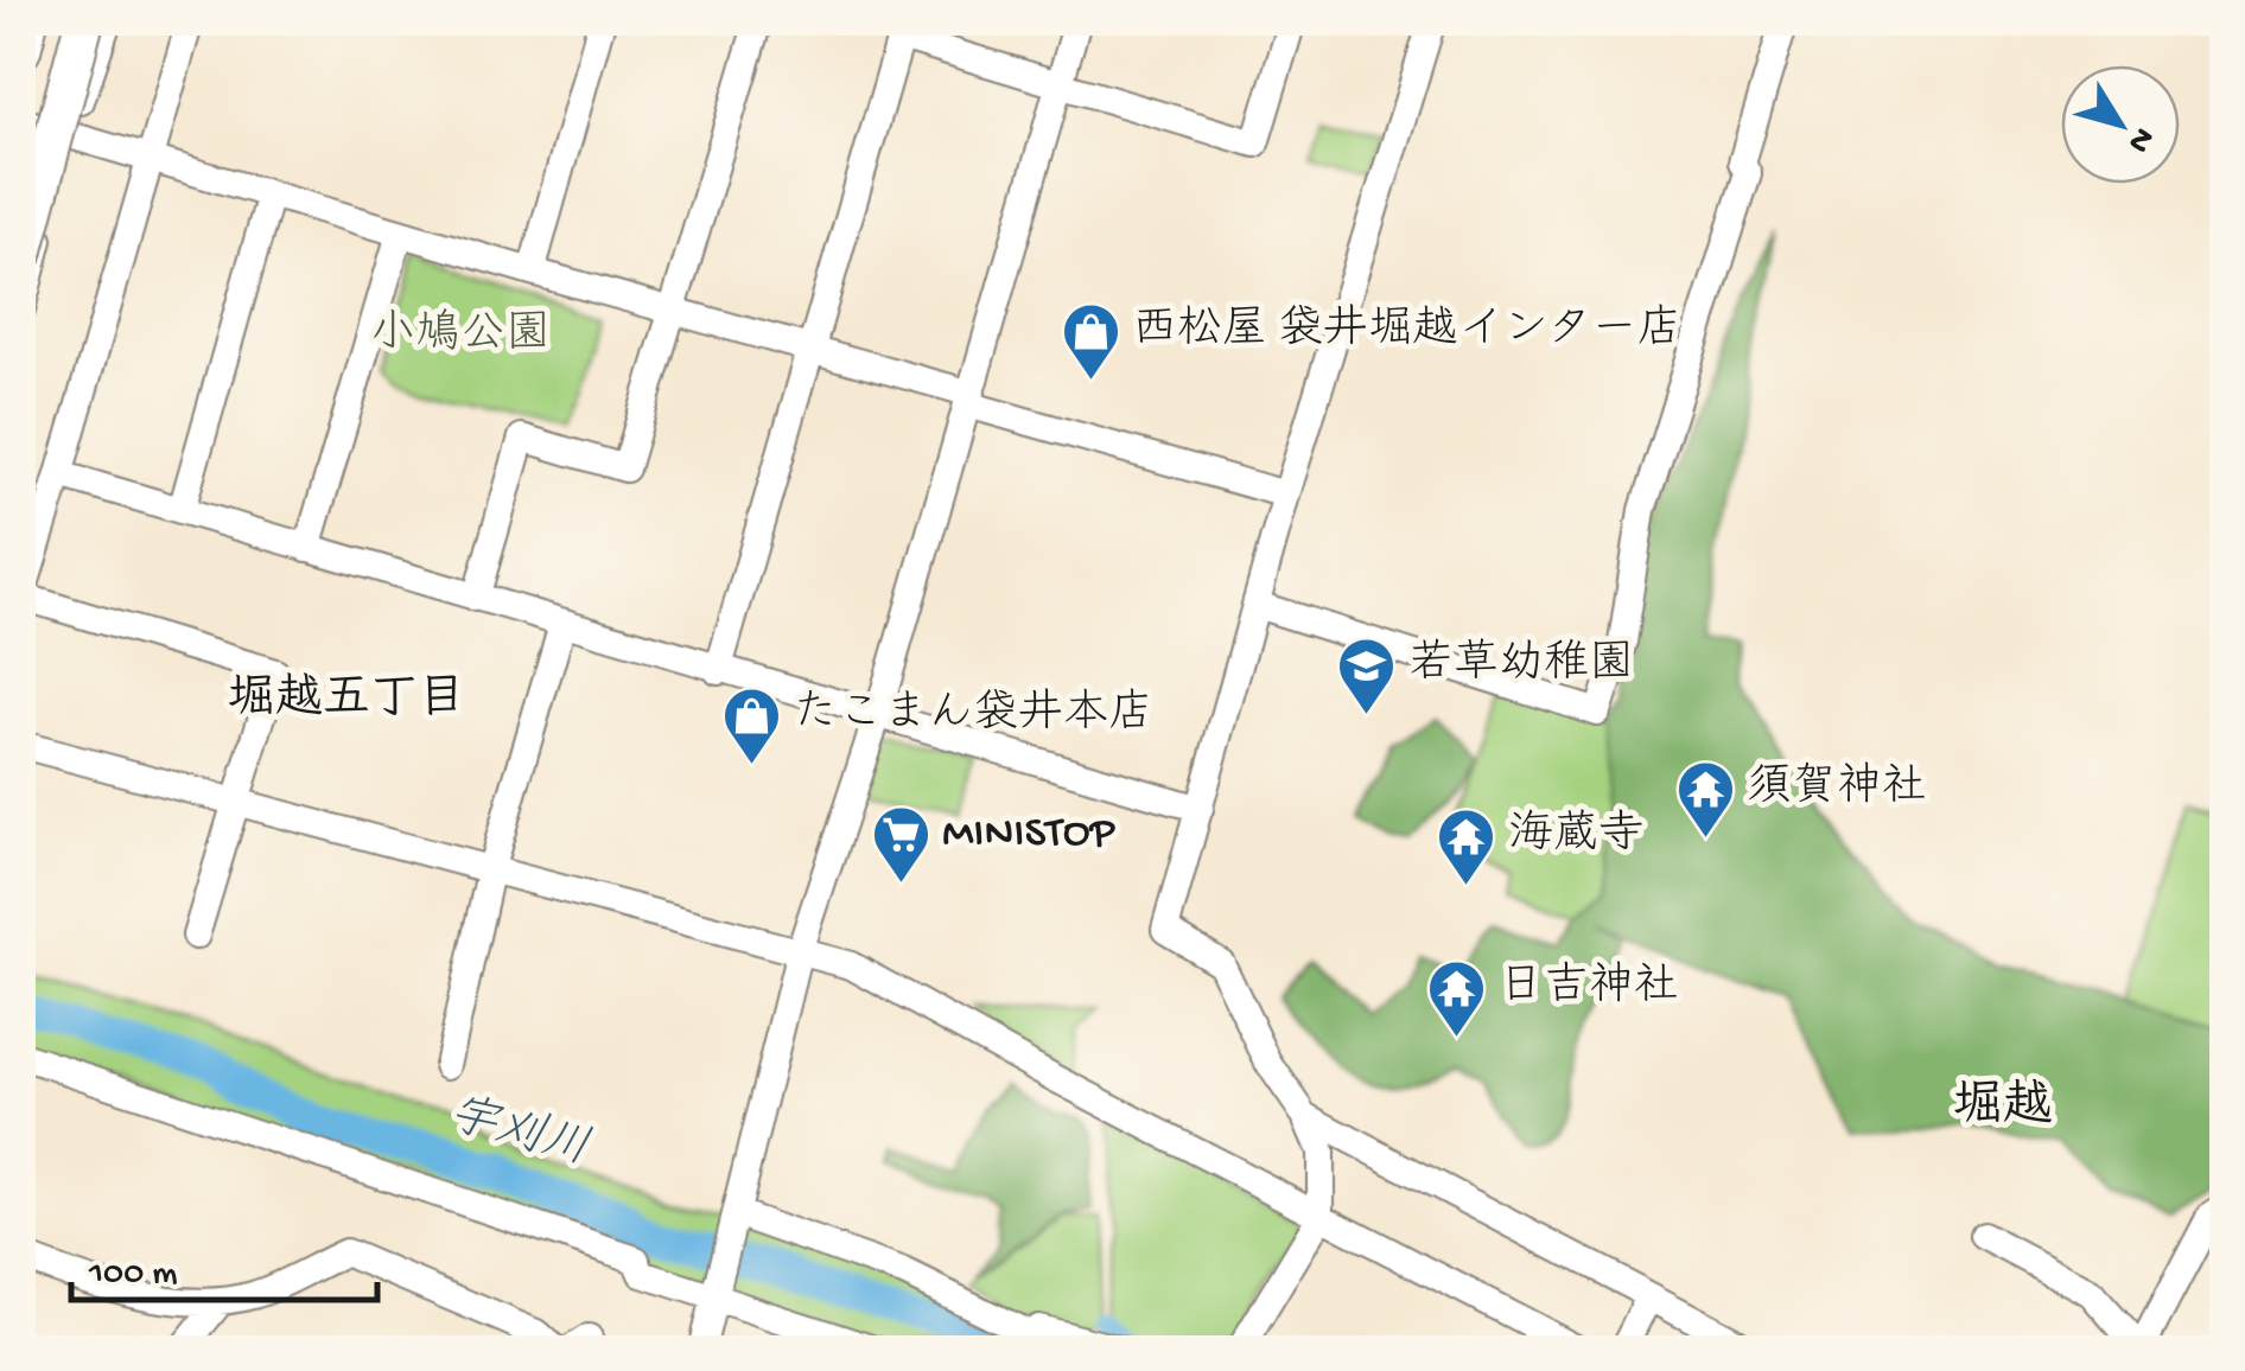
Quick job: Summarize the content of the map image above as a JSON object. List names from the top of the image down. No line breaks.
{"districts":["堀越五丁目","堀越"],"water":["宇刈川"],"parks":["小鳩公園"],"places":{"shop":["西松屋 袋井堀越インター店","たこまん袋井本店"],"school or university":["若草幼稚園"],"temple":["須賀神社","海蔵寺","日吉神社"],"supermarket":["MINISTOP"]},"scale_bar":"100 m","north":"bottom right"}
